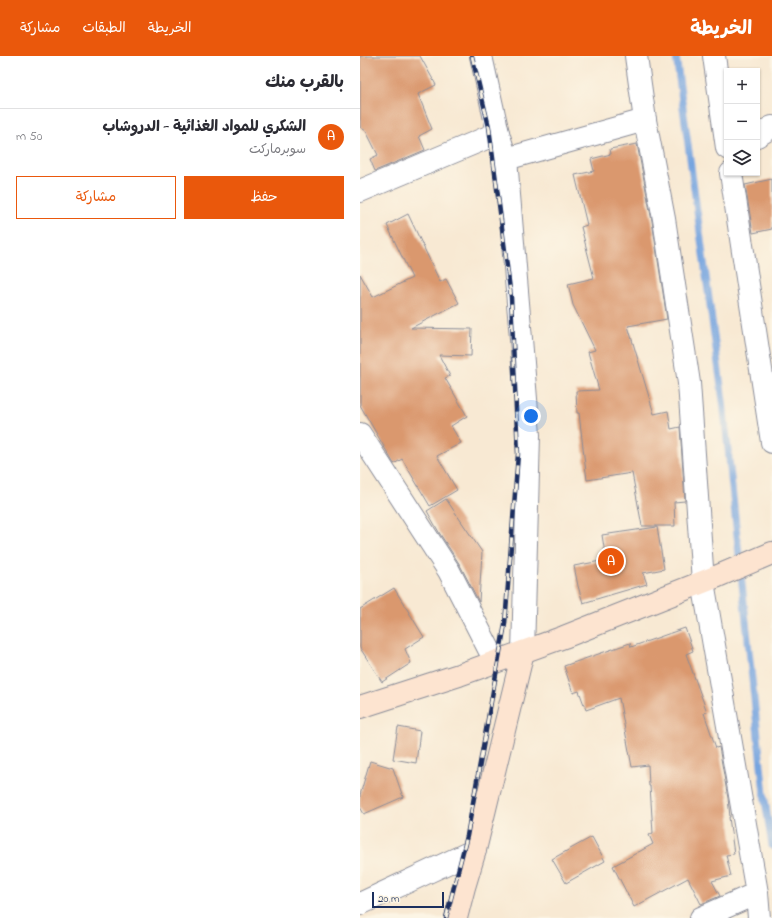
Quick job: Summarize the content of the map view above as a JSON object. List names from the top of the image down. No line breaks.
{"scale_bar":"20 m","page":{"header":"الخريطة","nav":["الخريطة","الطبقات","مشاركة"],"heading":"بالقرب منك","map_buttons":["+","−"],"list":[{"mark":"A","name":"الشكري للمواد الغذائية - الدروشاب","note":"سوبرماركت","value":"50 m"}],"buttons":["حفظ","مشاركة"],"pins":"A","scale":"20 m"}}
